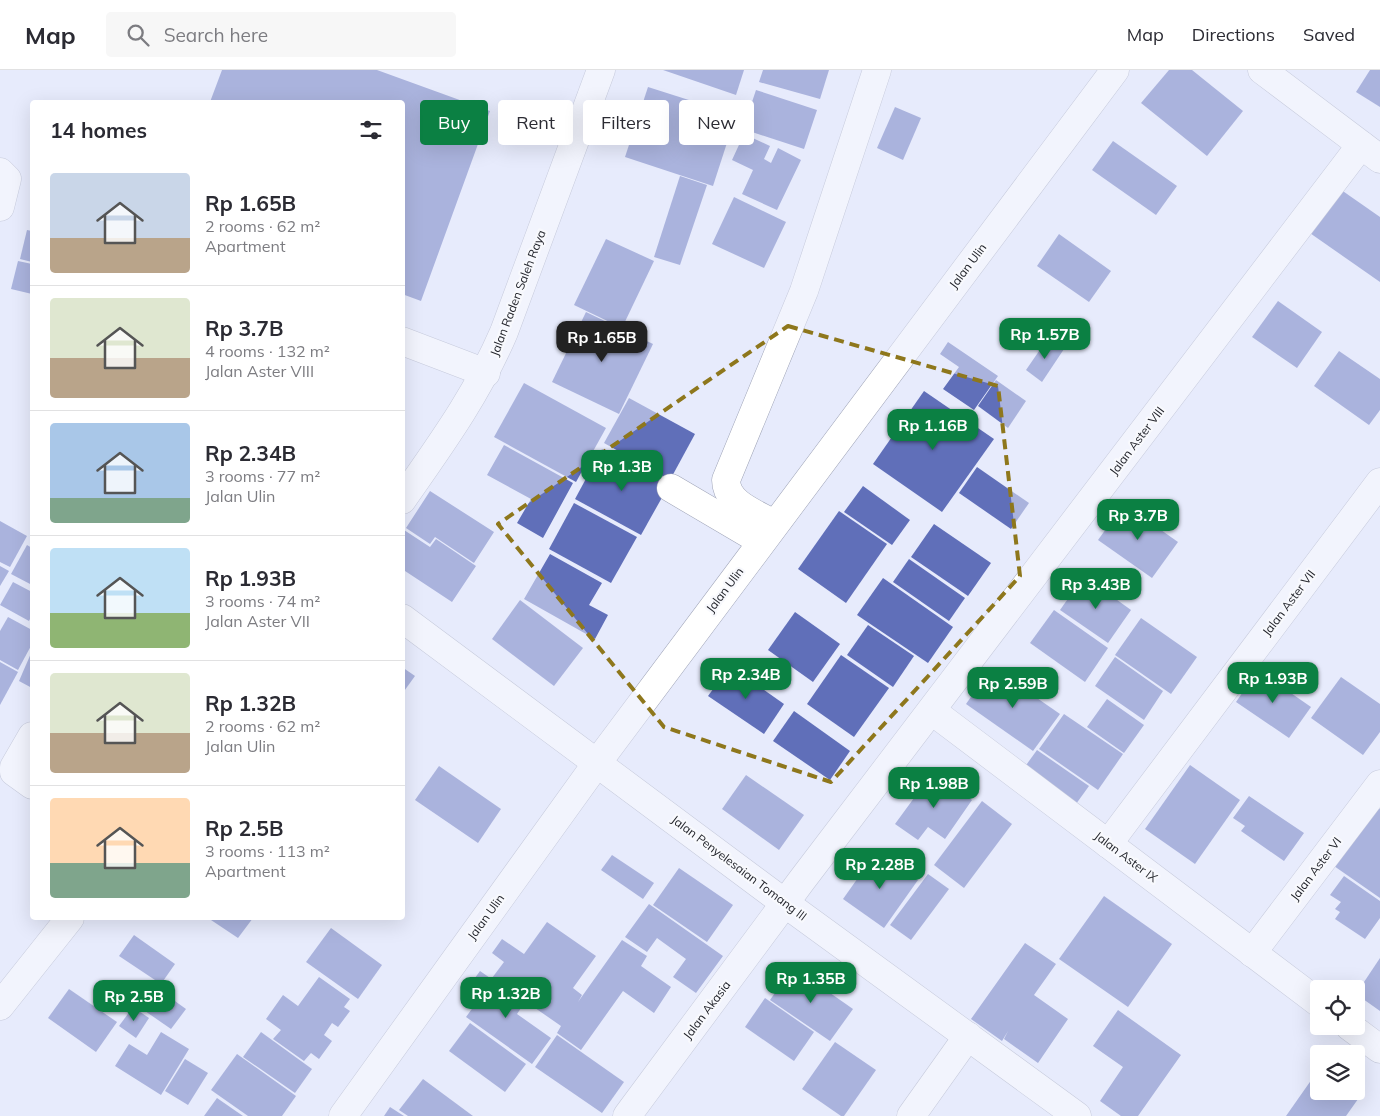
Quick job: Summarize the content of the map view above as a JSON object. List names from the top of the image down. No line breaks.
{"streets":{"street":["Jalan Ulin","Jalan Raden Saleh Raya","Jalan Aster VIII","Jalan Aster VII","Jalan Aster IX","Jalan Penyelesaian Tomang III","Jalan Aster VI","Jalan Akasia"]},"crossings":[["Jalan Ulin","Jalan Penyelesaian Tomang III"],["Jalan Aster VIII","Jalan Aster IX"],["Jalan Aster VIII","Jalan Penyelesaian Tomang III"],["Jalan Aster VIII","Jalan Akasia"],["Jalan Aster VII","Jalan Aster IX"],["Jalan Aster IX","Jalan Aster VI"],["Jalan Penyelesaian Tomang III","Jalan Akasia"]],"page":{"header":"Map","search":"Search here","nav":["Map","Directions","Saved"],"chip":["Buy","Rent","Filters","New"],"heading":"14 homes","list":[{"name":"Rp 1.65B","note":"2 rooms · 62 m² · Apartment"},{"name":"Rp 3.7B","note":"4 rooms · 132 m² · Jalan Aster VIII"},{"name":"Rp 2.34B","note":"3 rooms · 77 m² · Jalan Ulin"},{"name":"Rp 1.93B","note":"3 rooms · 74 m² · Jalan Aster VII"},{"name":"Rp 1.32B","note":"2 rooms · 62 m² · Jalan Ulin"},{"name":"Rp 2.5B","note":"3 rooms · 113 m² · Apartment"}],"price":["Rp 1.57B","Rp 1.65B","Rp 1.16B","Rp 1.3B","Rp 3.7B","Rp 3.43B","Rp 2.34B","Rp 1.93B","Rp 2.59B","Rp 1.98B","Rp 2.28B","Rp 1.35B","Rp 1.32B","Rp 2.5B"]}}
